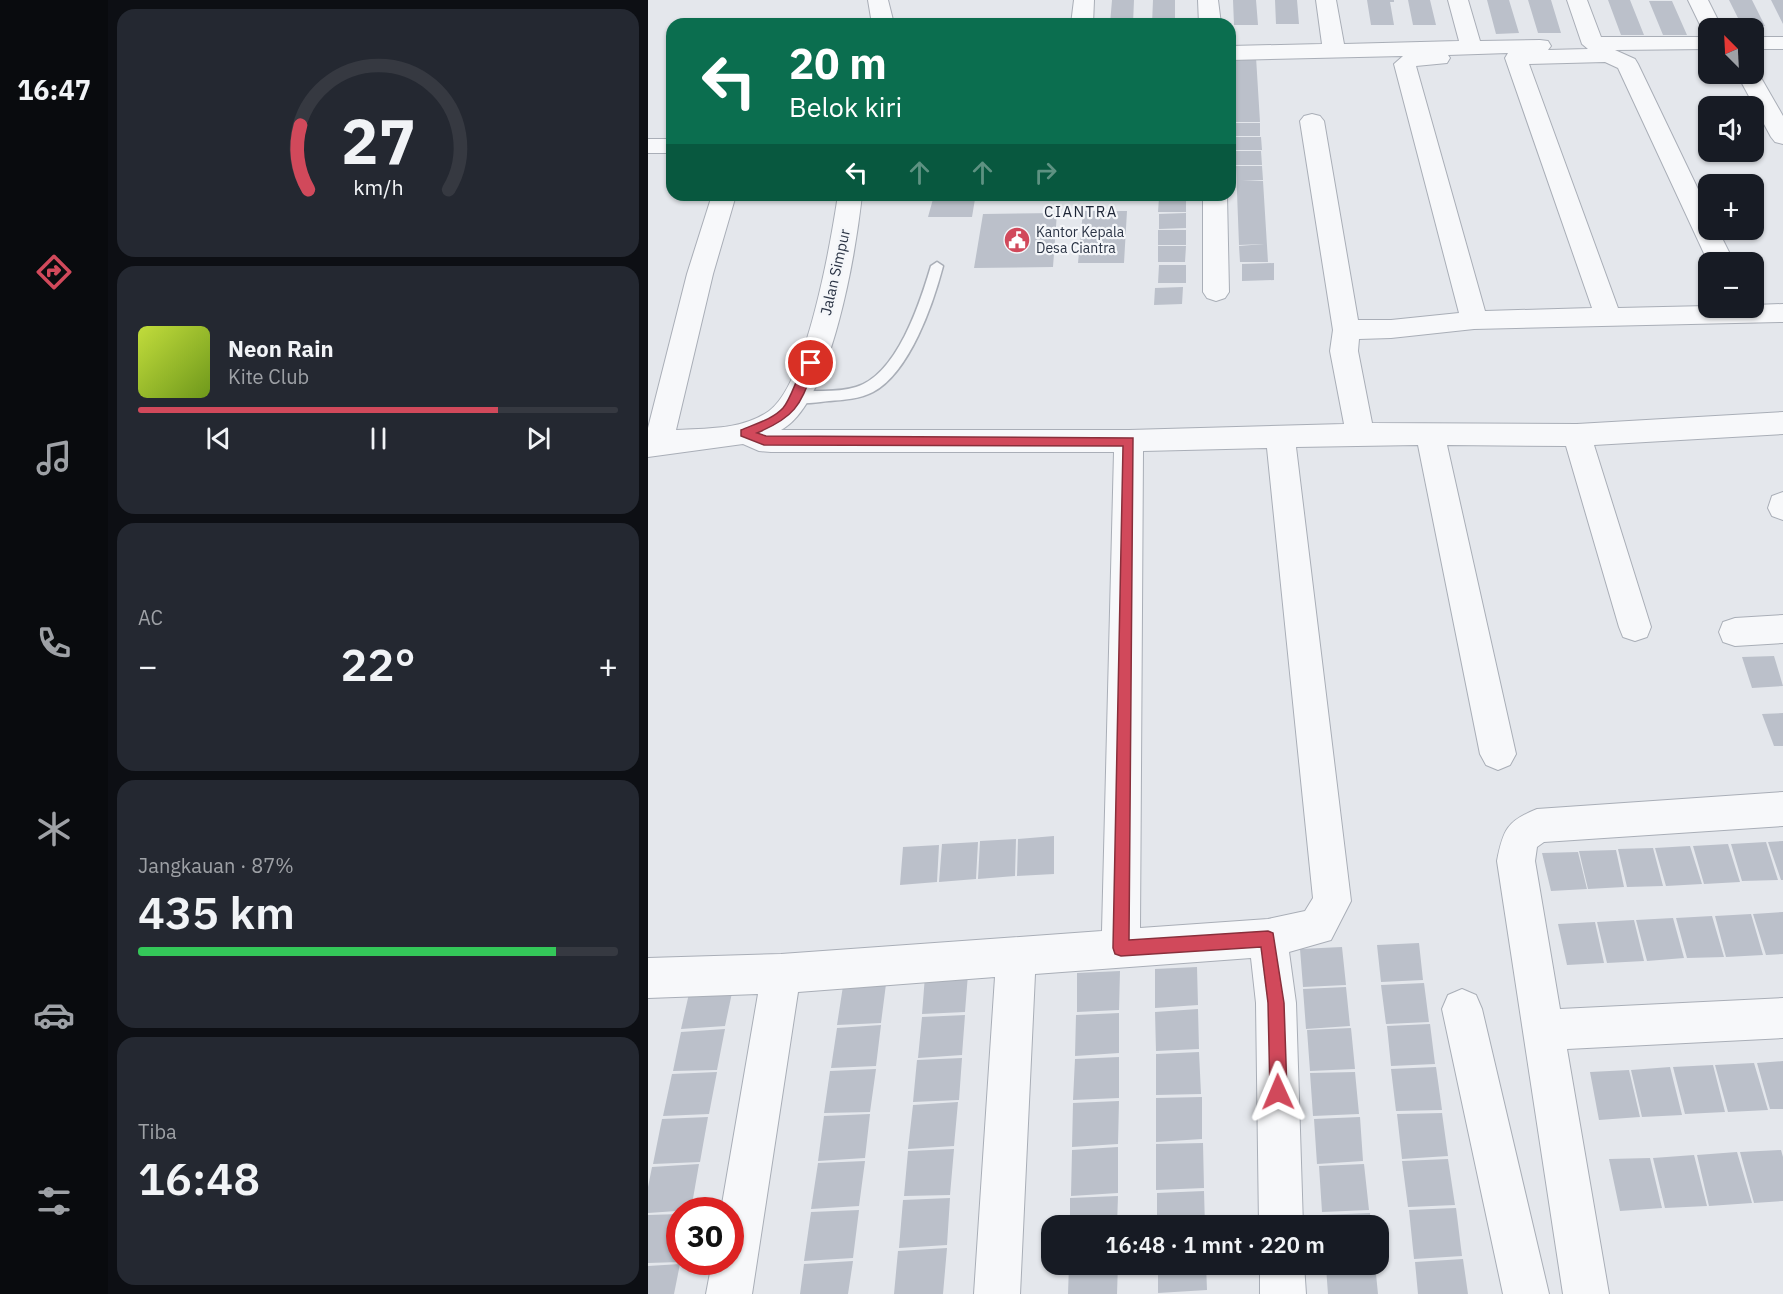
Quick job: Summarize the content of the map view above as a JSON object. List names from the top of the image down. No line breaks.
{"streets":{"street":["Jalan Simpur"]},"districts":["CIANTRA"],"places":{"public building":["Kantor Kepala Desa Ciantra"]},"north":"top left","page":{"tabs":"16:47","map_buttons":["+","−"],"turn":["20 m","Belok kiri"],"song":["Neon Rain","Kite Club"],"tile":["AC",["Jangkauan · 87%","435 km"],["Tiba","16:48"]],"heat":["−","22°","+"],"limit":"30","trip":"16:48 · 1 mnt · 220 m","gauge":["27","km/h"]}}
